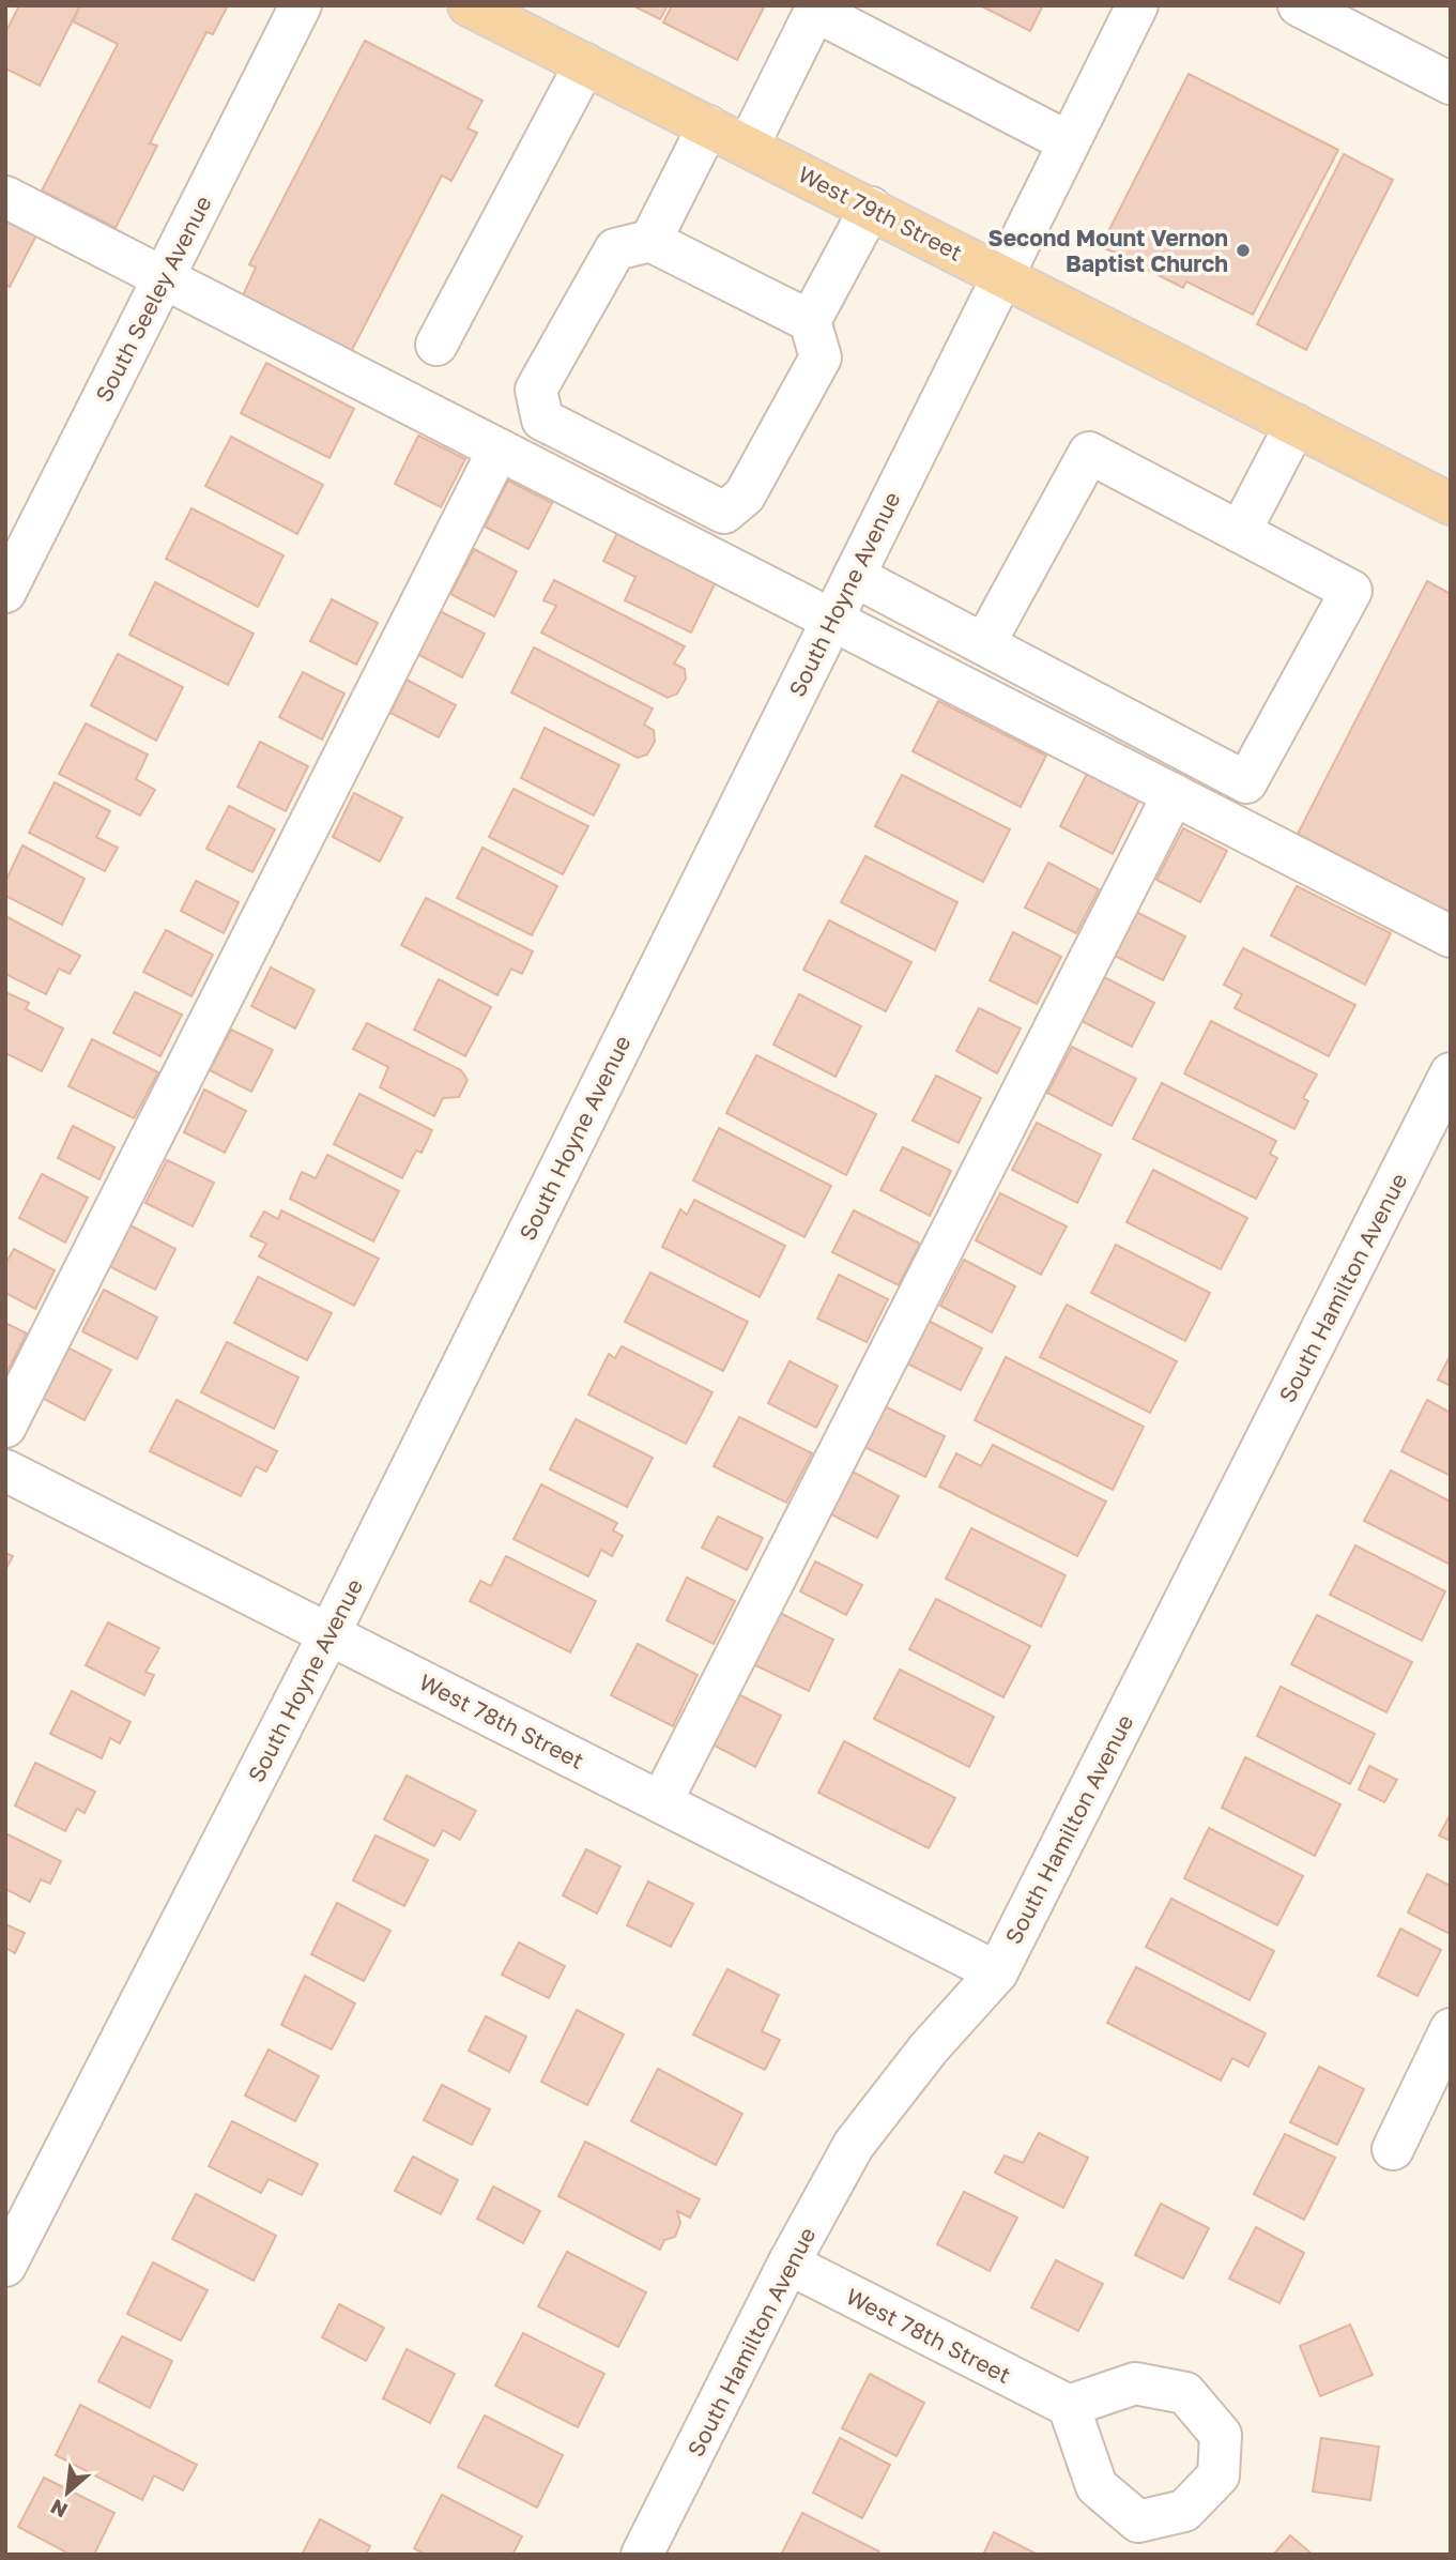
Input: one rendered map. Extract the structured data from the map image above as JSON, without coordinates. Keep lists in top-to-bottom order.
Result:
{
  "streets": {
    "main road": ["West 79th Street"],
    "street": [
      "South Seeley Avenue",
      "South Hoyne Avenue",
      "South Hamilton Avenue",
      "West 78th Street"
    ]
  },
  "crossings": [
    ["West 79th Street", "South Hoyne Avenue"],
    ["South Hoyne Avenue", "West 78th Street"],
    ["South Hamilton Avenue", "West 78th Street"]
  ],
  "places": ["Second Mount Vernon Baptist Church"],
  "north": "bottom left"
}
